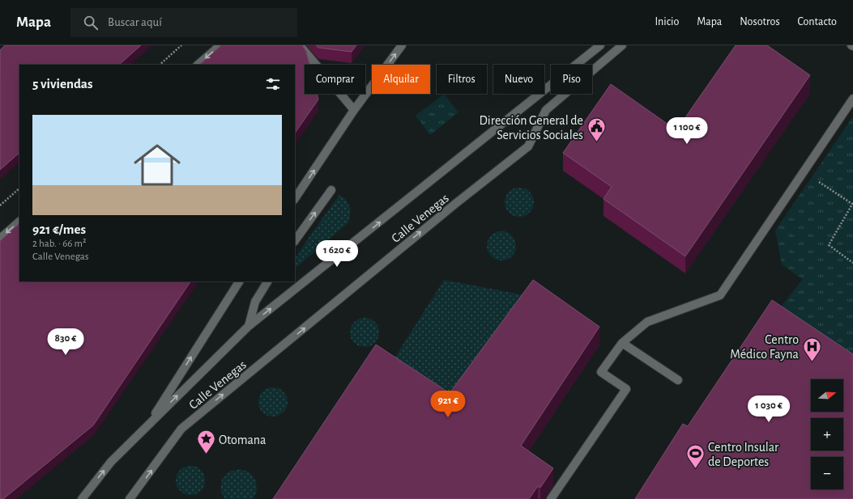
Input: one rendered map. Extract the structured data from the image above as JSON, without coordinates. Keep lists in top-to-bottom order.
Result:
{
  "streets": {
    "street": ["Calle Venegas"]
  },
  "one_way": ["Calle Venegas"],
  "places": {
    "public building": ["Dirección General de Servicios Sociales"],
    "hospital": ["Centro Médico Fayna"],
    "place": ["Otomana"],
    "sports": ["Centro Insular de Deportes"]
  },
  "north": "right",
  "page": {
    "header": "Mapa",
    "search": "Buscar aquí",
    "nav": [
      "Inicio",
      "Mapa",
      "Nosotros",
      "Contacto"
    ],
    "chip": [
      "Comprar",
      "Alquilar",
      "Filtros",
      "Nuevo",
      "Piso"
    ],
    "heading": "5 viviendas",
    "list": [
      {
        "name": "921 €/mes",
        "note": "2 hab. · 66 m² · Calle Venegas"
      }
    ],
    "price": [
      "1 100 €",
      "1 620 €",
      "830 €",
      "921 €",
      "1 030 €"
    ],
    "map_buttons": ["+", "−"]
  }
}
